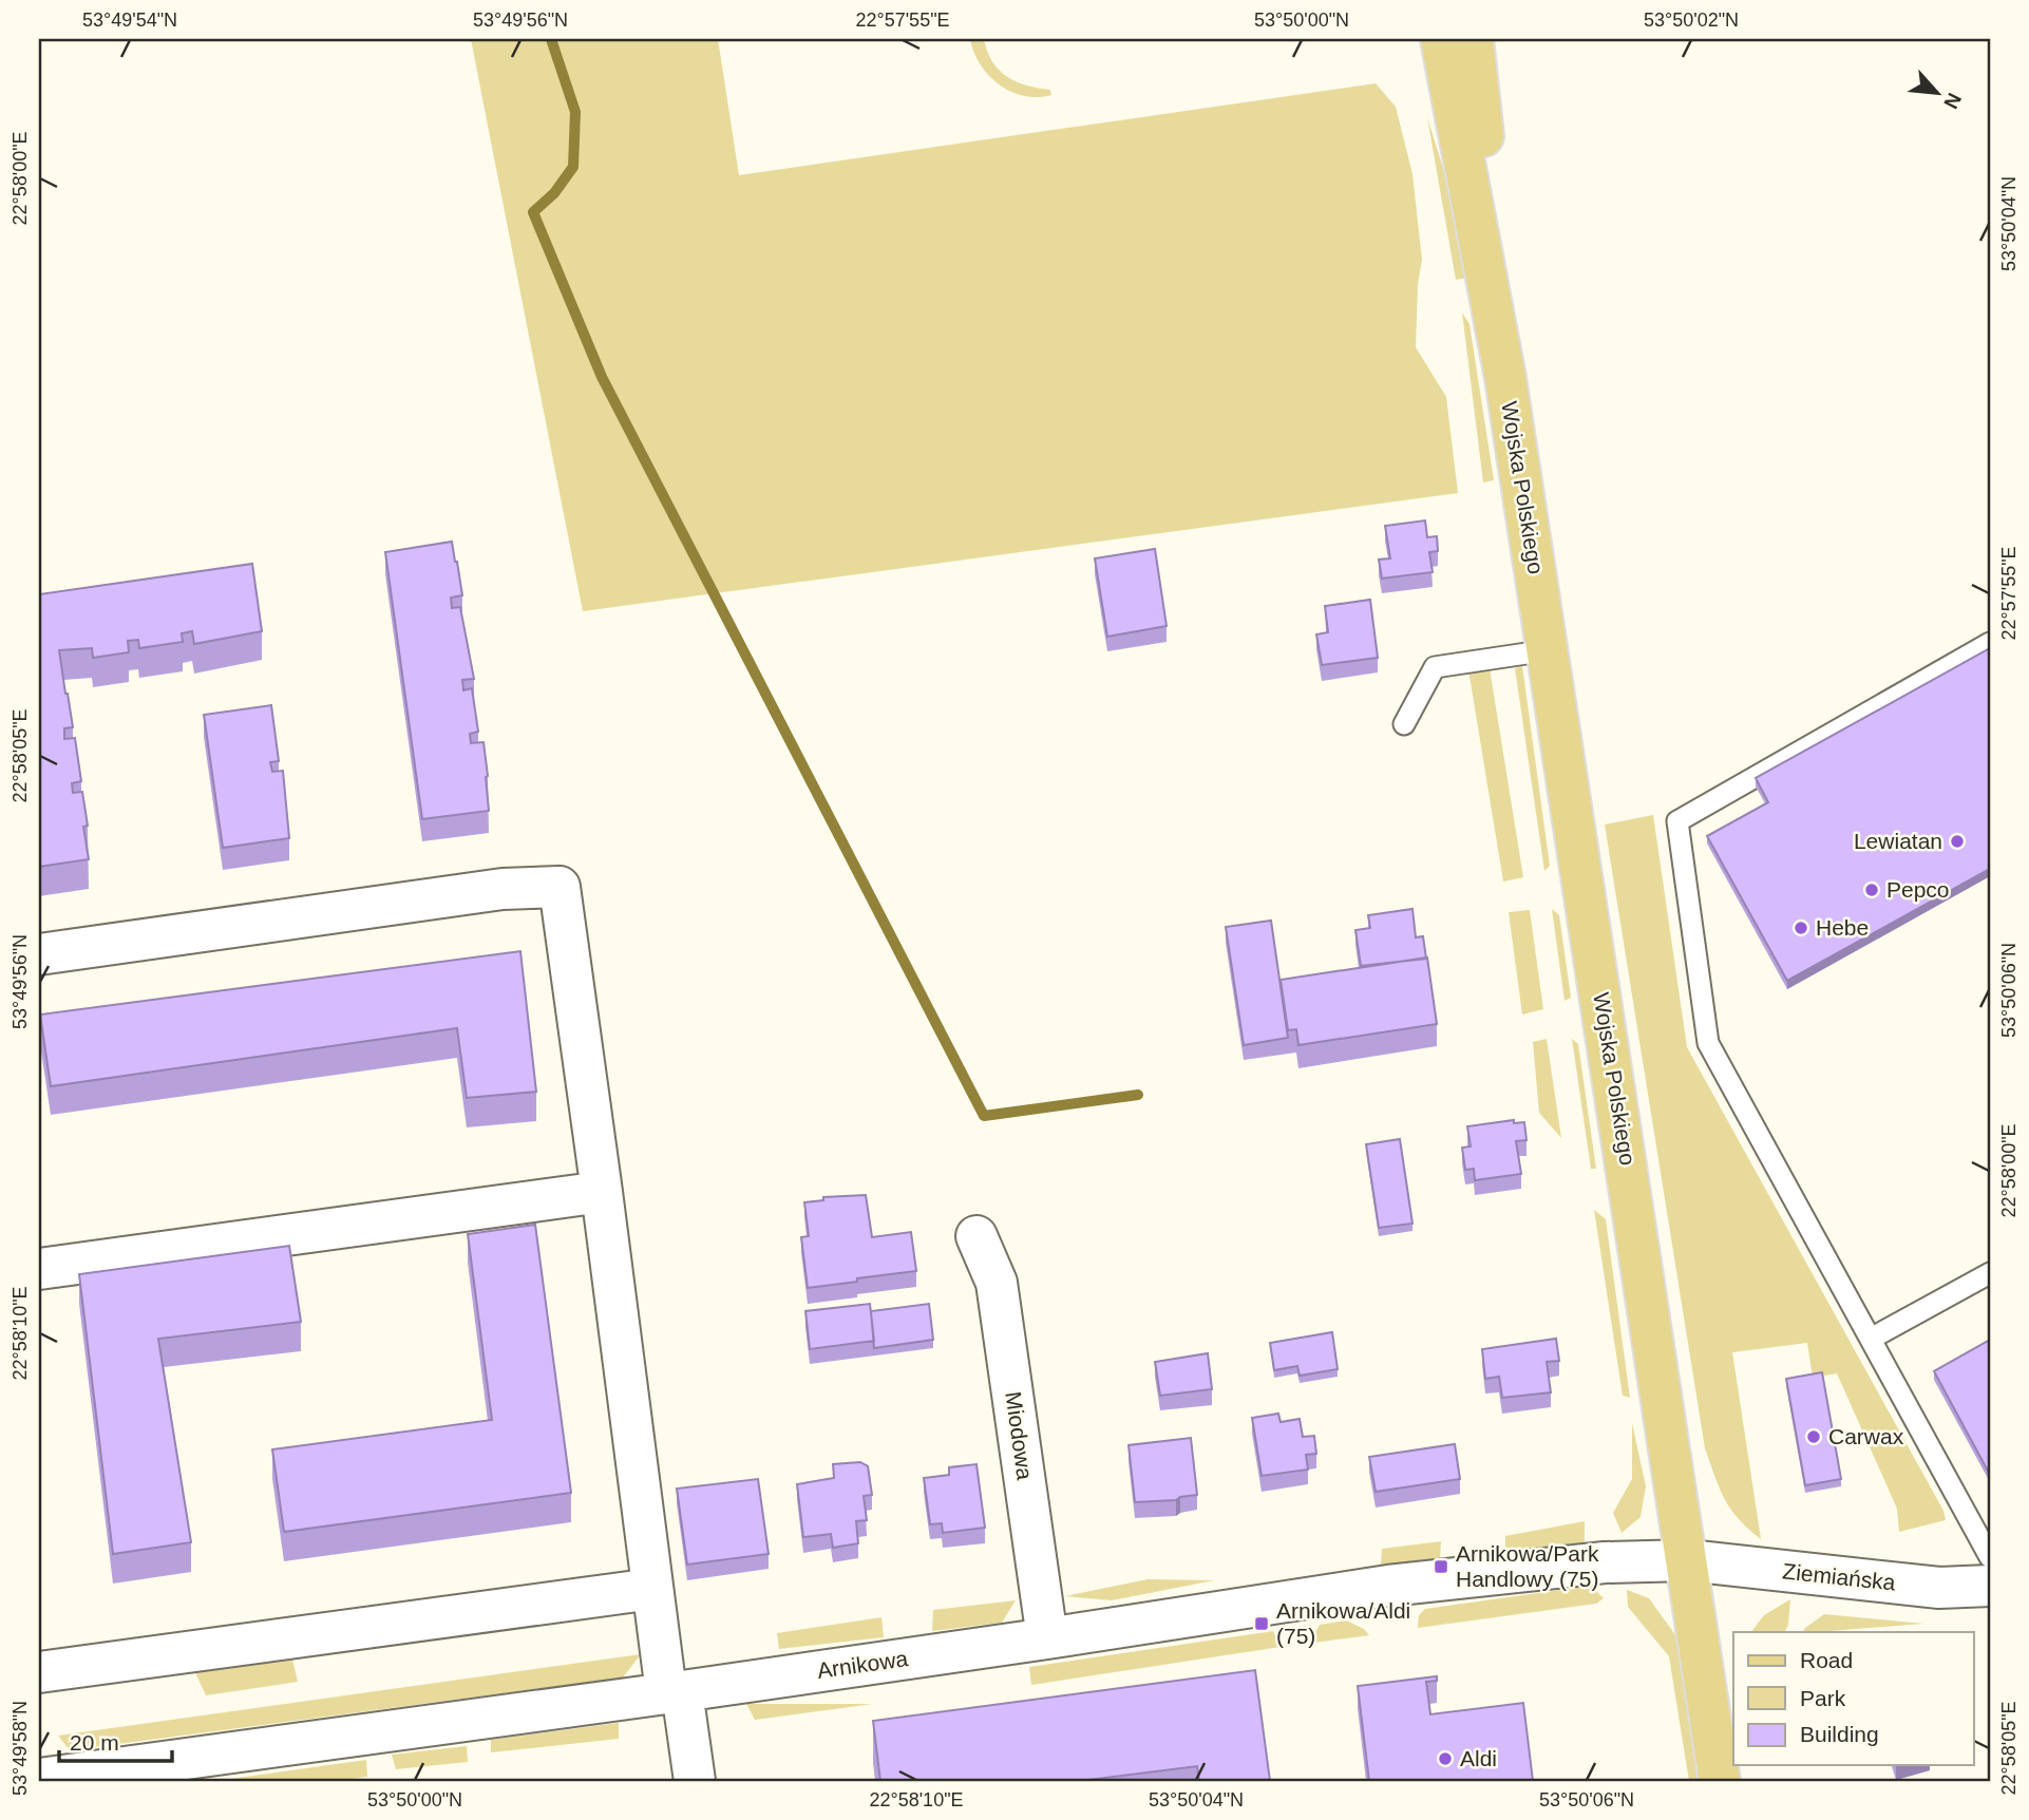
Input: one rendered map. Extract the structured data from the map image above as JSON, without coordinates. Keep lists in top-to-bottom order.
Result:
{
  "streets": {
    "main road": ["Wojska Polskiego"],
    "street": ["Miodowa", "Ziemiańska", "Arnikowa"]
  },
  "crossings": [
    ["Wojska Polskiego", "Ziemiańska"],
    ["Wojska Polskiego", "Arnikowa"],
    ["Miodowa", "Arnikowa"],
    ["Ziemiańska", "Arnikowa"]
  ],
  "places": {
    "other": [
      "Lewiatan",
      "Pepco",
      "Hebe",
      "Carwax",
      "Aldi"
    ],
    "transit": ["Arnikowa/Park Handlowy (75)", "Arnikowa/Aldi (75)"]
  },
  "legend": ["Road", "Park", "Building"],
  "scale_bar": "20 m",
  "north": "bottom right",
  "coordinates": [
    "53°49'54\"N",
    "53°49'56\"N",
    "22°57'55\"E",
    "53°50'00\"N",
    "53°50'02\"N",
    "22°58'00\"E",
    "53°50'04\"N",
    "22°58'05\"E",
    "53°50'06\"N",
    "22°58'10\"E",
    "53°49'58\"N"
  ]
}
